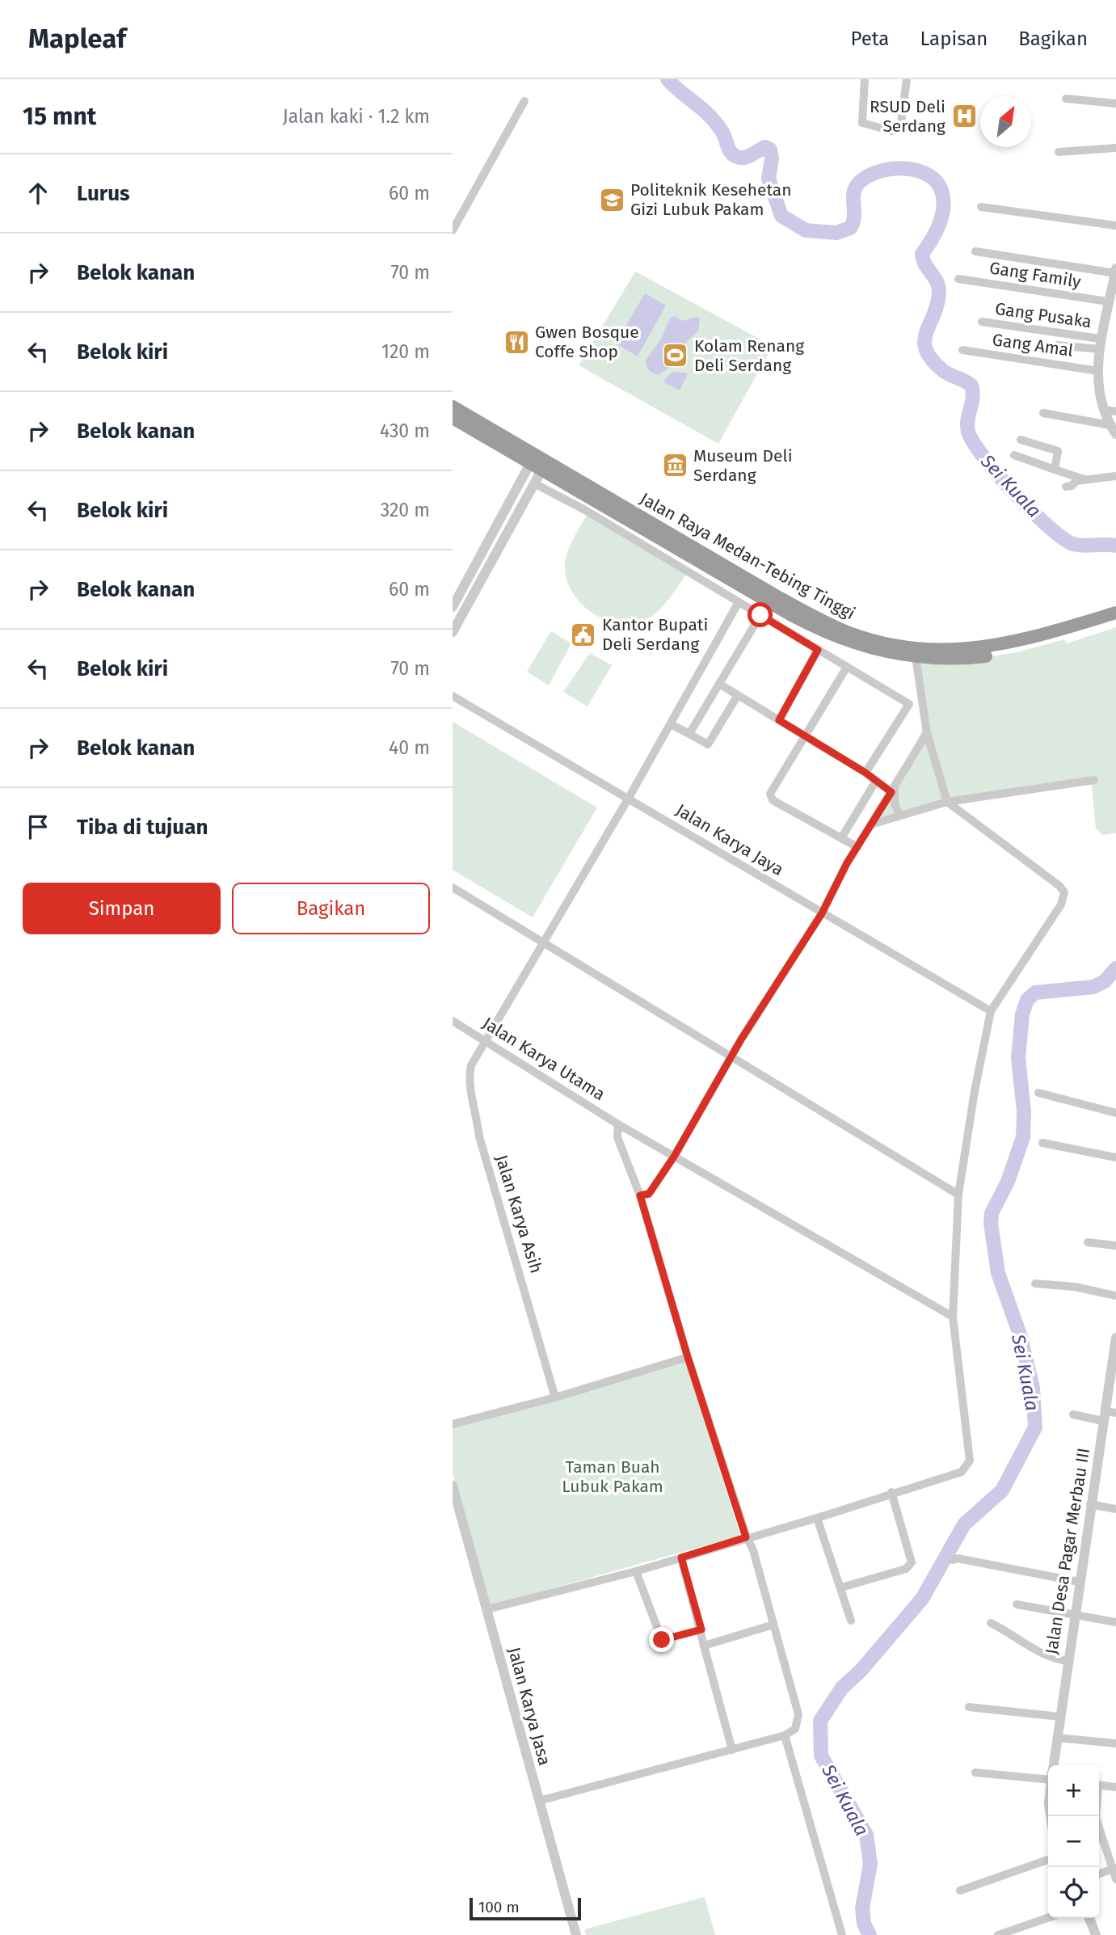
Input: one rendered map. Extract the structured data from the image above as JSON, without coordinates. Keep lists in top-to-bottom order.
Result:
{
  "streets": {
    "highway": ["Jalan Raya Medan-Tebing Tinggi"],
    "street": [
      "Gang Family",
      "Gang Pusaka",
      "Gang Amal",
      "Jalan Karya Jaya",
      "Jalan Karya Utama",
      "Jalan Karya Asih",
      "Jalan Desa Pagar Merbau III",
      "Jalan Karya Jasa"
    ]
  },
  "crossings": [
    ["Jalan Karya Jaya", "Jalan Karya Asih"],
    ["Jalan Karya Utama", "Jalan Karya Asih"]
  ],
  "water": ["Sei Kuala"],
  "parks": ["Taman Buah Lubuk Pakam"],
  "places": {
    "hospital": ["RSUD Deli Serdang"],
    "school or university": ["Politeknik Kesehetan Gizi Lubuk Pakam"],
    "restaurant": ["Gwen Bosque Coffe Shop"],
    "sports": ["Kolam Renang Deli Serdang"],
    "museum": ["Museum Deli Serdang"],
    "public building": ["Kantor Bupati Deli Serdang"]
  },
  "scale_bar": "100 m",
  "north": "top right",
  "page": {
    "header": "Mapleaf",
    "nav": ["Peta", "Lapisan", "Bagikan"],
    "heading": ["15 mnt", "Jalan kaki · 1.2 km"],
    "list": [
      ["Lurus", "60 m"],
      ["Belok kanan", "70 m"],
      ["Belok kiri", "120 m"],
      ["Belok kanan", "430 m"],
      ["Belok kiri", "320 m"],
      ["Belok kanan", "60 m"],
      ["Belok kiri", "70 m"],
      ["Belok kanan", "40 m"],
      "Tiba di tujuan"
    ],
    "buttons": ["Simpan", "Bagikan"],
    "map_buttons": ["+", "−"],
    "scale": "100 m"
  }
}
